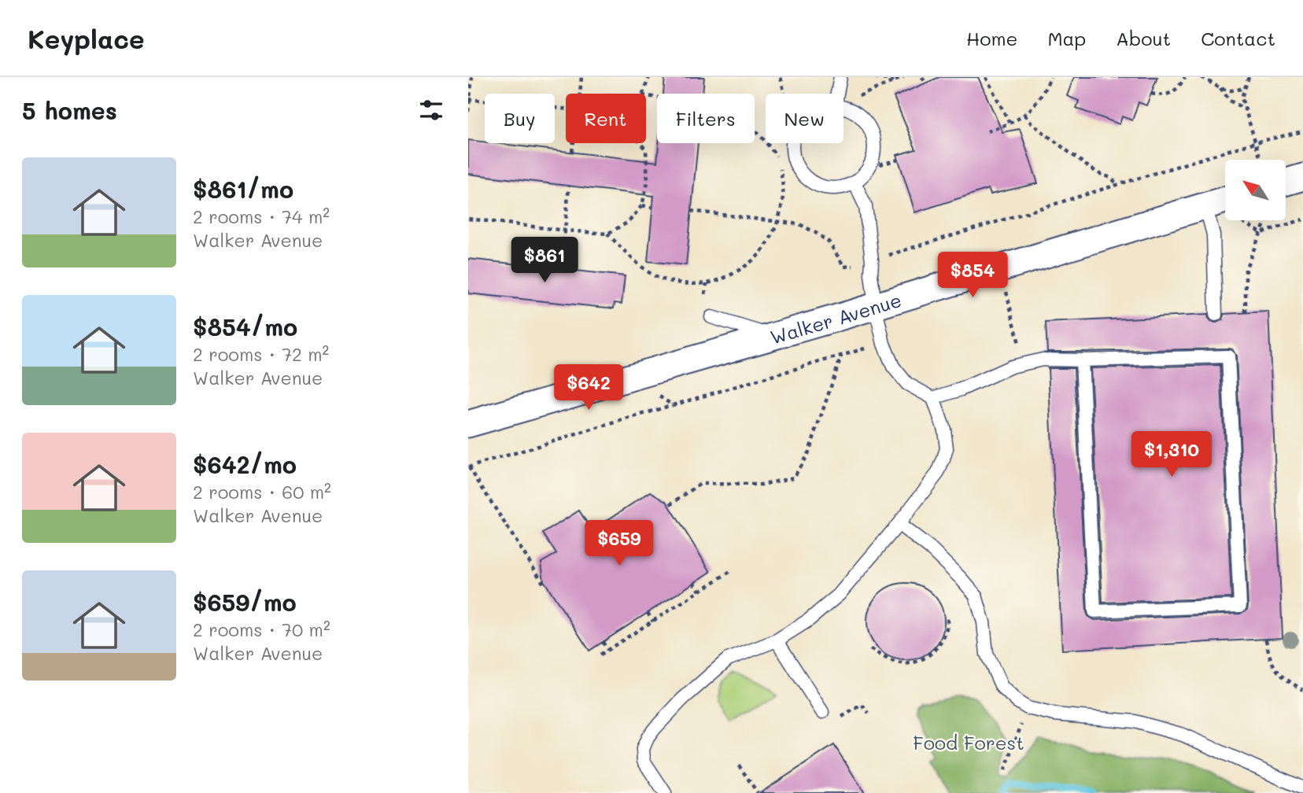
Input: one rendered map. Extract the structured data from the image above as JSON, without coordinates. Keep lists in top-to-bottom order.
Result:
{
  "streets": {
    "street": ["Walker Avenue"]
  },
  "parks": ["Food Forest"],
  "north": "top left",
  "page": {
    "header": "Keyplace",
    "nav": [
      "Home",
      "Map",
      "About",
      "Contact"
    ],
    "heading": "5 homes",
    "chip": [
      "Buy",
      "Rent",
      "Filters",
      "New"
    ],
    "list": [
      {
        "name": "$861/mo",
        "note": "2 rooms · 74 m² · Walker Avenue"
      },
      {
        "name": "$854/mo",
        "note": "2 rooms · 72 m² · Walker Avenue"
      },
      {
        "name": "$642/mo",
        "note": "2 rooms · 60 m² · Walker Avenue"
      },
      {
        "name": "$659/mo",
        "note": "2 rooms · 70 m² · Walker Avenue"
      }
    ],
    "price": [
      "$861",
      "$854",
      "$642",
      "$1,310",
      "$659"
    ]
  }
}
